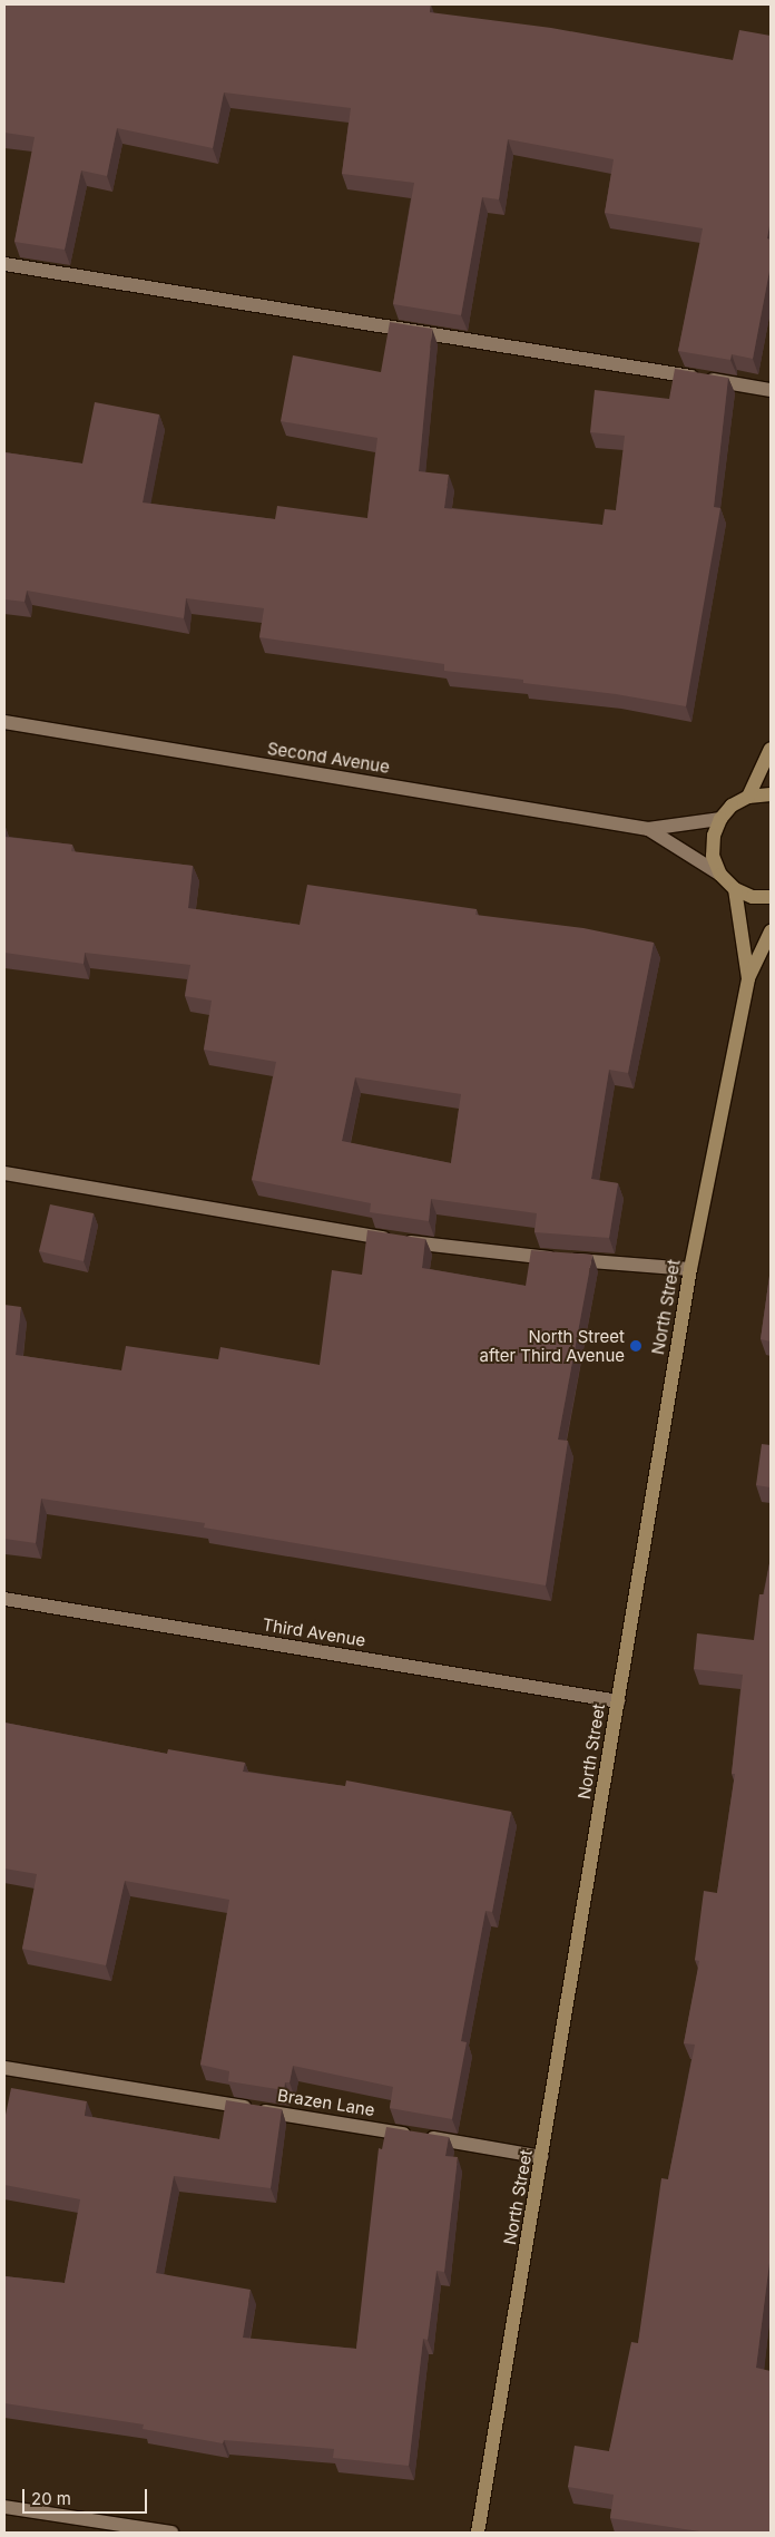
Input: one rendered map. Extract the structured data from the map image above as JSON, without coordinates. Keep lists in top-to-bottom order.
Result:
{
  "streets": {
    "main road": ["North Street"],
    "street": ["Second Avenue", "Third Avenue", "Brazen Lane"]
  },
  "crossings": [
    ["North Street", "Third Avenue"],
    ["North Street", "Brazen Lane"]
  ],
  "places": ["North Street after Third Avenue"],
  "scale_bar": "20 m"
}
